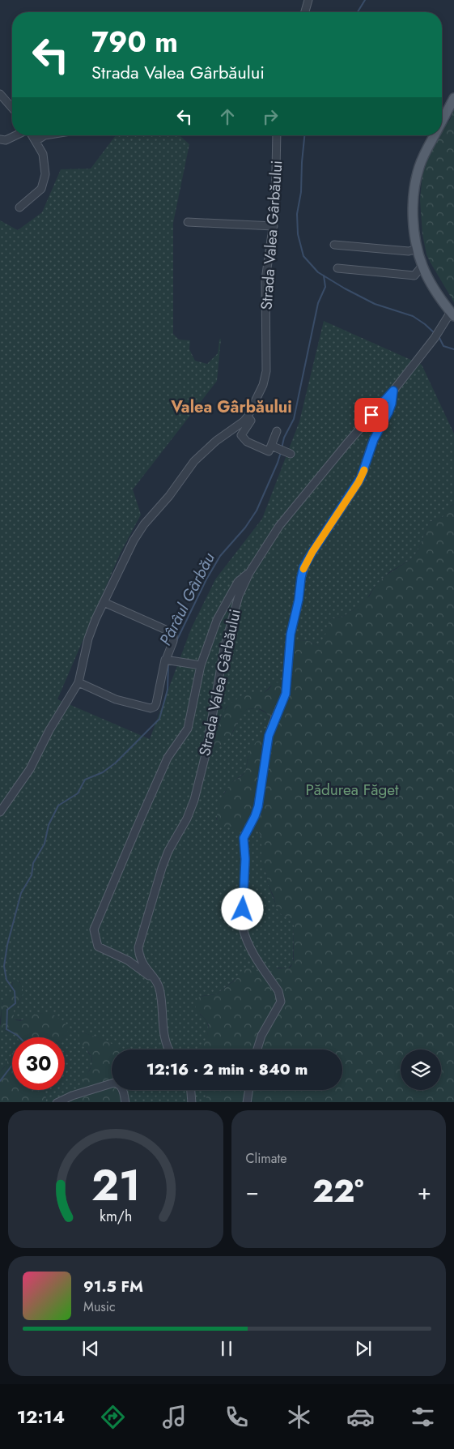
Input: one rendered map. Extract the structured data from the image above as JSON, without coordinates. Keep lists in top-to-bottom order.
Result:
{
  "streets": {
    "street": ["Strada Valea Gârbăului"]
  },
  "districts": ["Valea Gârbăului"],
  "water": ["Pârâul Gârbău"],
  "parks": ["Pădurea Făget"],
  "page": {
    "turn": ["790 m", "Strada Valea Gârbăului"],
    "limit": "30",
    "trip": "12:16 · 2 min · 840 m",
    "tile": "Climate",
    "heat": ["−", "22°", "+"],
    "song": ["91.5 FM", "Music"],
    "tabs": "12:14",
    "gauge": ["21", "km/h"]
  }
}
